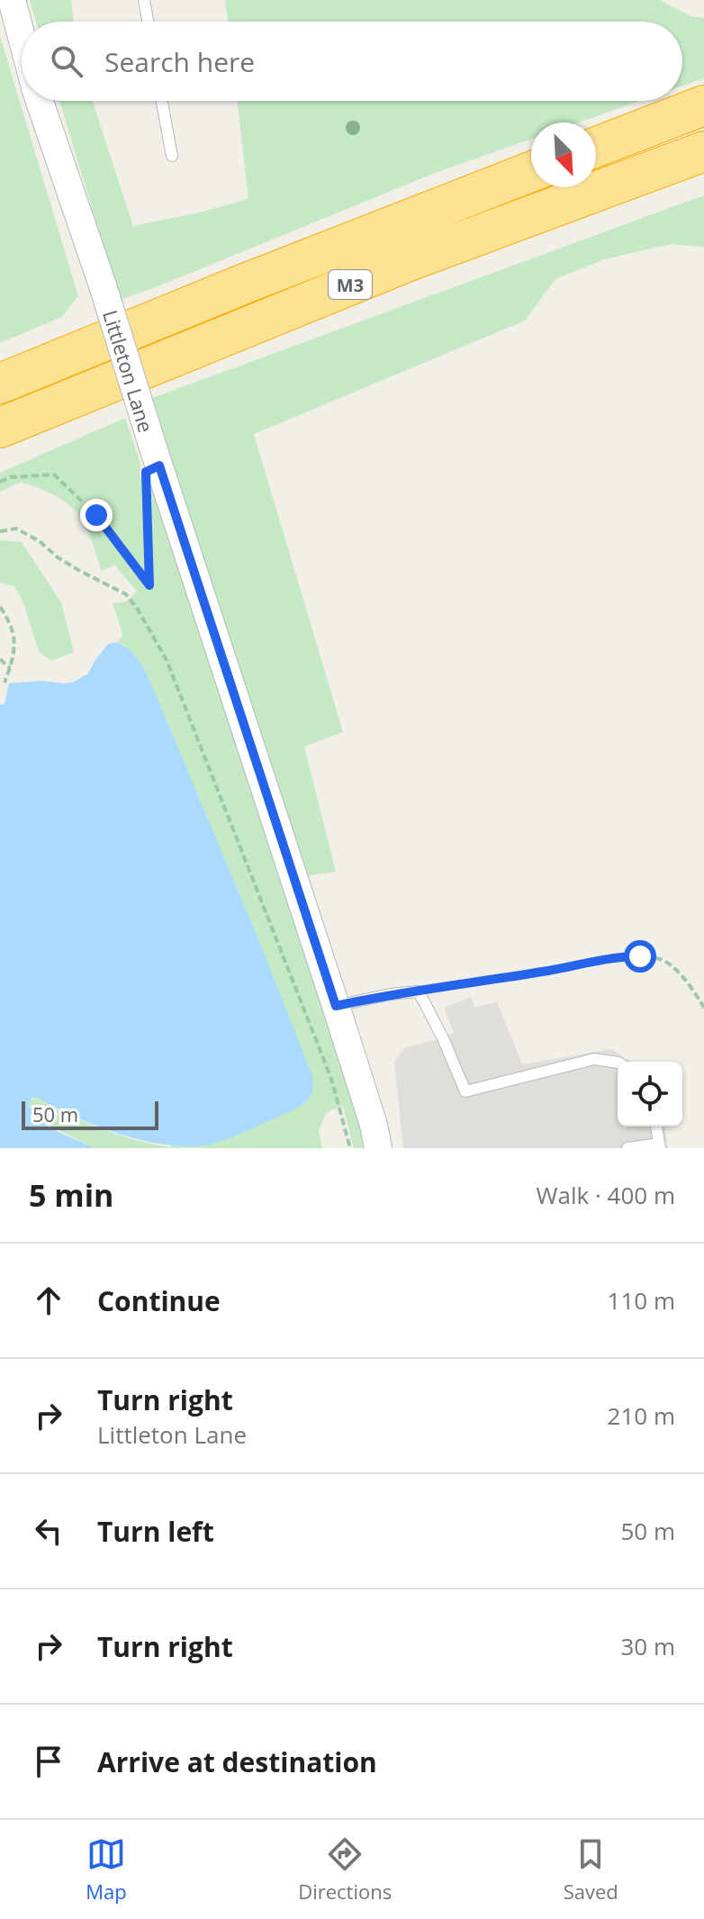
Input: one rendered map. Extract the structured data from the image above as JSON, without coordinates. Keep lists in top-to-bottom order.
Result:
{
  "streets": {
    "highway": ["M3"],
    "street": ["Littleton Lane"]
  },
  "scale_bar": "50 m",
  "north": "bottom right",
  "page": {
    "search": "Search here",
    "scale": "50 m",
    "heading": ["5 min", "Walk · 400 m"],
    "list": [
      ["Continue", "110 m"],
      ["Turn right", "Littleton Lane", "210 m"],
      ["Turn left", "50 m"],
      ["Turn right", "30 m"],
      "Arrive at destination"
    ],
    "nav": ["Map", "Directions", "Saved"]
  }
}
